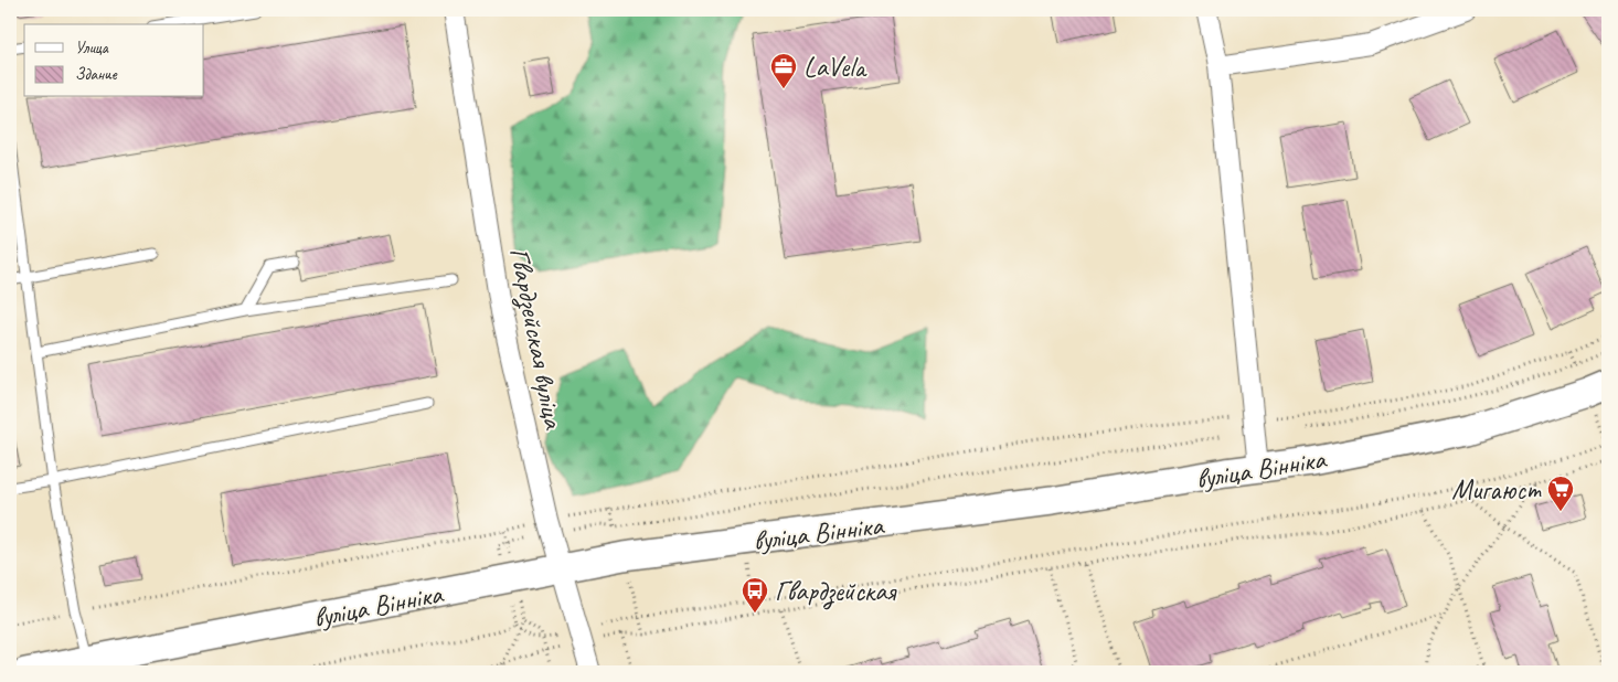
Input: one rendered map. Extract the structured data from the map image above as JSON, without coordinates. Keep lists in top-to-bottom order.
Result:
{
  "streets": {
    "street": ["Гвардзейская вуліца", "вуліца Вінніка"]
  },
  "crossings": [
    ["Гвардзейская вуліца", "вуліца Вінніка"]
  ],
  "places": {
    "office": ["LaVela"],
    "supermarket": ["Мигаюст"],
    "bus stop": ["Гвардзейская"]
  },
  "legend": ["Улица", "Здание"]
}
